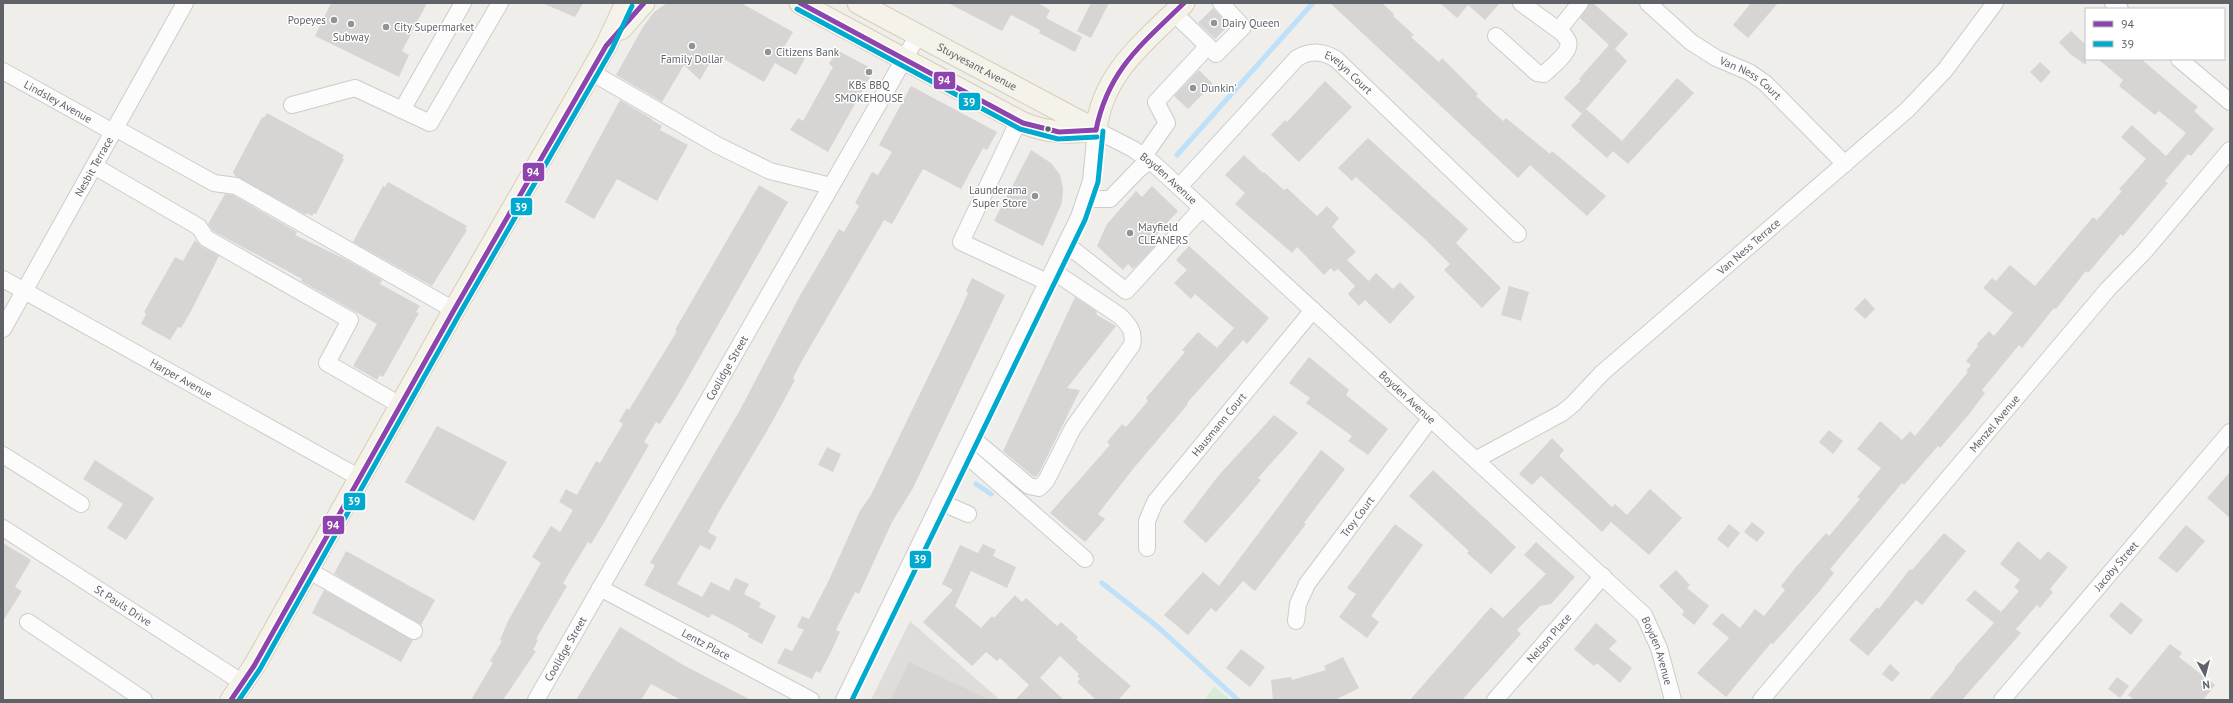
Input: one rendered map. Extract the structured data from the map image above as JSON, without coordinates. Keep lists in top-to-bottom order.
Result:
{
  "streets": {
    "main road": ["Stuyvesant Avenue"],
    "street": [
      "Evelyn Court",
      "Van Ness Court",
      "Lindsley Avenue",
      "Nesbit Terrace",
      "Boyden Avenue",
      "Van Ness Terrace",
      "Coolidge Street",
      "Harper Avenue",
      "Hausmann Court",
      "Menzel Avenue",
      "Troy Court",
      "Jacoby Street",
      "St Pauls Drive",
      "Nelson Place",
      "Lentz Place"
    ]
  },
  "crossings": [
    ["Stuyvesant Avenue", "Boyden Avenue"],
    ["Stuyvesant Avenue", "Coolidge Street"],
    ["Evelyn Court", "Boyden Avenue"],
    ["Van Ness Court", "Van Ness Terrace"],
    ["Lindsley Avenue", "Nesbit Terrace"],
    ["Nesbit Terrace", "Harper Avenue"],
    ["Boyden Avenue", "Van Ness Terrace"],
    ["Boyden Avenue", "Hausmann Court"],
    ["Boyden Avenue", "Troy Court"],
    ["Boyden Avenue", "Nelson Place"],
    ["Coolidge Street", "Lentz Place"]
  ],
  "places": [
    "Popeyes",
    "Dairy Queen",
    "Subway",
    "City Supermarket",
    "Family Dollar",
    "Citizens Bank",
    "KBs BBQ SMOKEHOUSE",
    "Dunkin'",
    "Launderama Super Store",
    "Mayfield CLEANERS"
  ],
  "lines": ["transit line 94", "transit line 39"],
  "legend": ["94", "39"],
  "north": "bottom"
}
